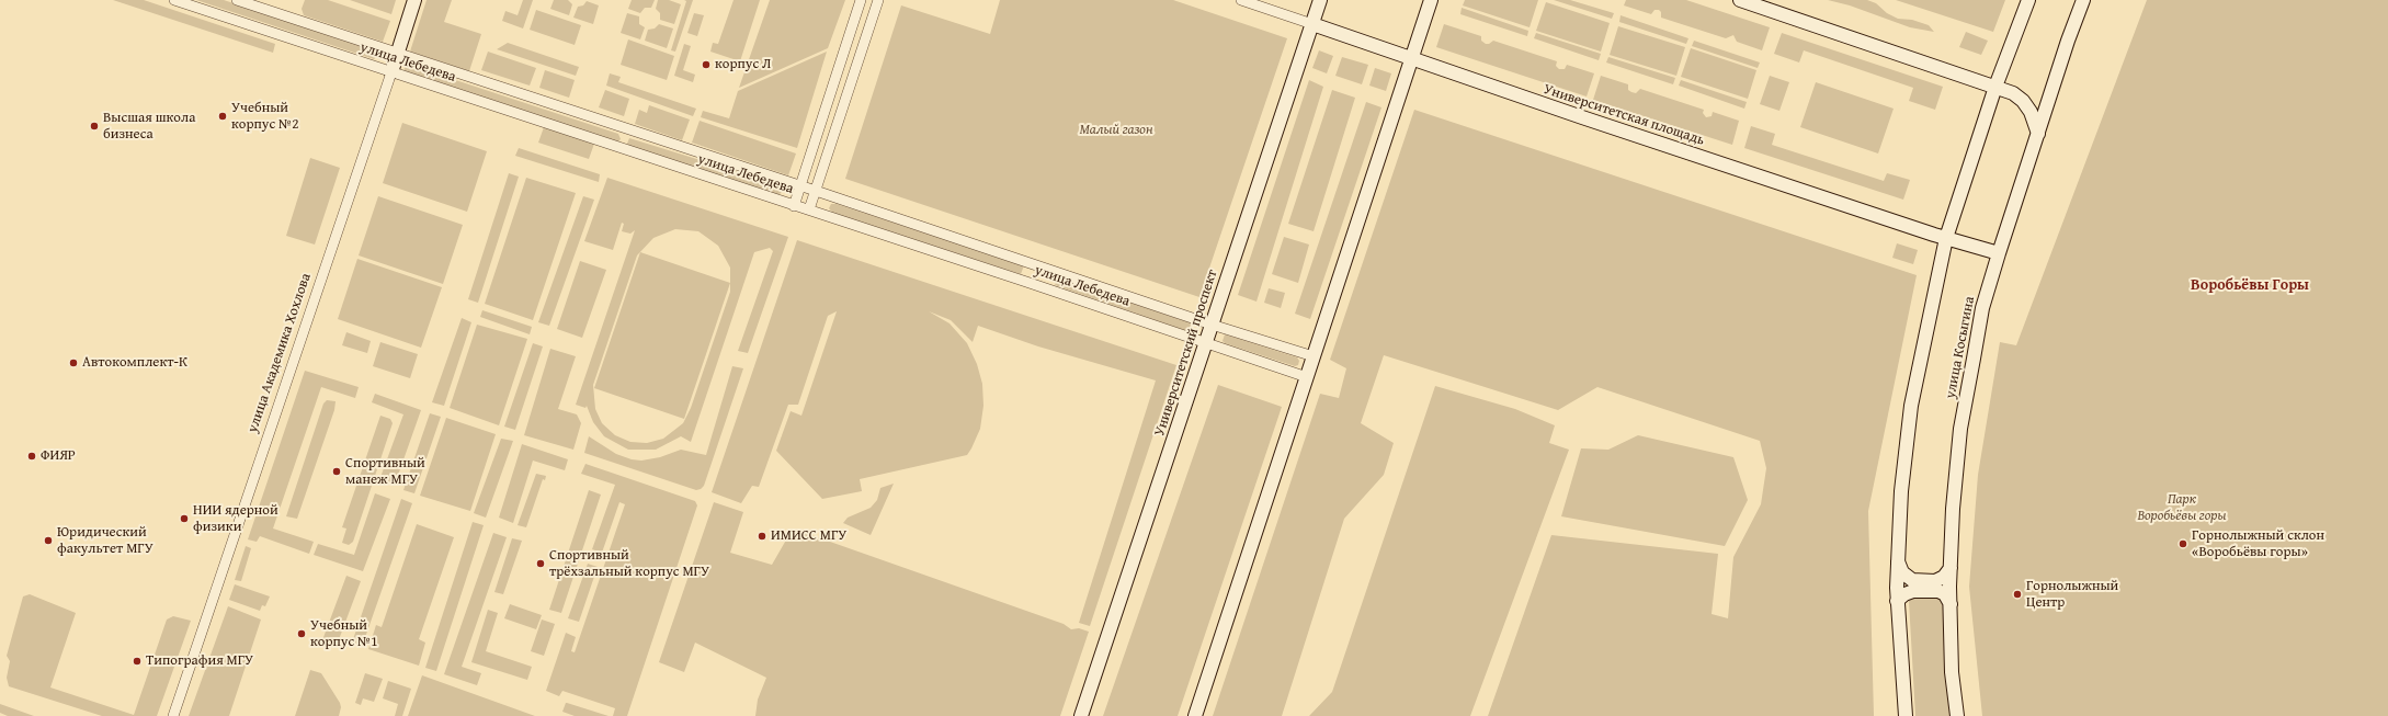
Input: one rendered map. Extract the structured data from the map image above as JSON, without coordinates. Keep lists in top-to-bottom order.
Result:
{
  "streets": {
    "main road": [
      "Университетская площадь",
      "улица Косыгина",
      "улица Академика Хохлова",
      "Университетский проспект"
    ],
    "street": ["улица Лебедева"]
  },
  "crossings": [
    ["улица Лебедева", "улица Академика Хохлова"],
    ["улица Лебедева", "Университетский проспект"],
    ["Университетская площадь", "улица Косыгина"],
    ["Университетская площадь", "Университетский проспект"]
  ],
  "districts": ["Воробьёвы Горы"],
  "parks": ["Малый газон", "Парк Воробьёвы горы"],
  "places": [
    "корпус Л",
    "Учебный корпус №2",
    "Высшая школа бизнеса",
    "Автокомплект-К",
    "ФИЯР",
    "Спортивный манеж МГУ",
    "НИИ ядерной физики",
    "ИМИСС МГУ",
    "Юридический факультет МГУ",
    "Горнолыжный склон «Воробьёвы горы»",
    "Спортивный трёхзальный корпус МГУ",
    "Горнолыжный Центр",
    "Учебный корпус №1",
    "Типография МГУ"
  ]
}
